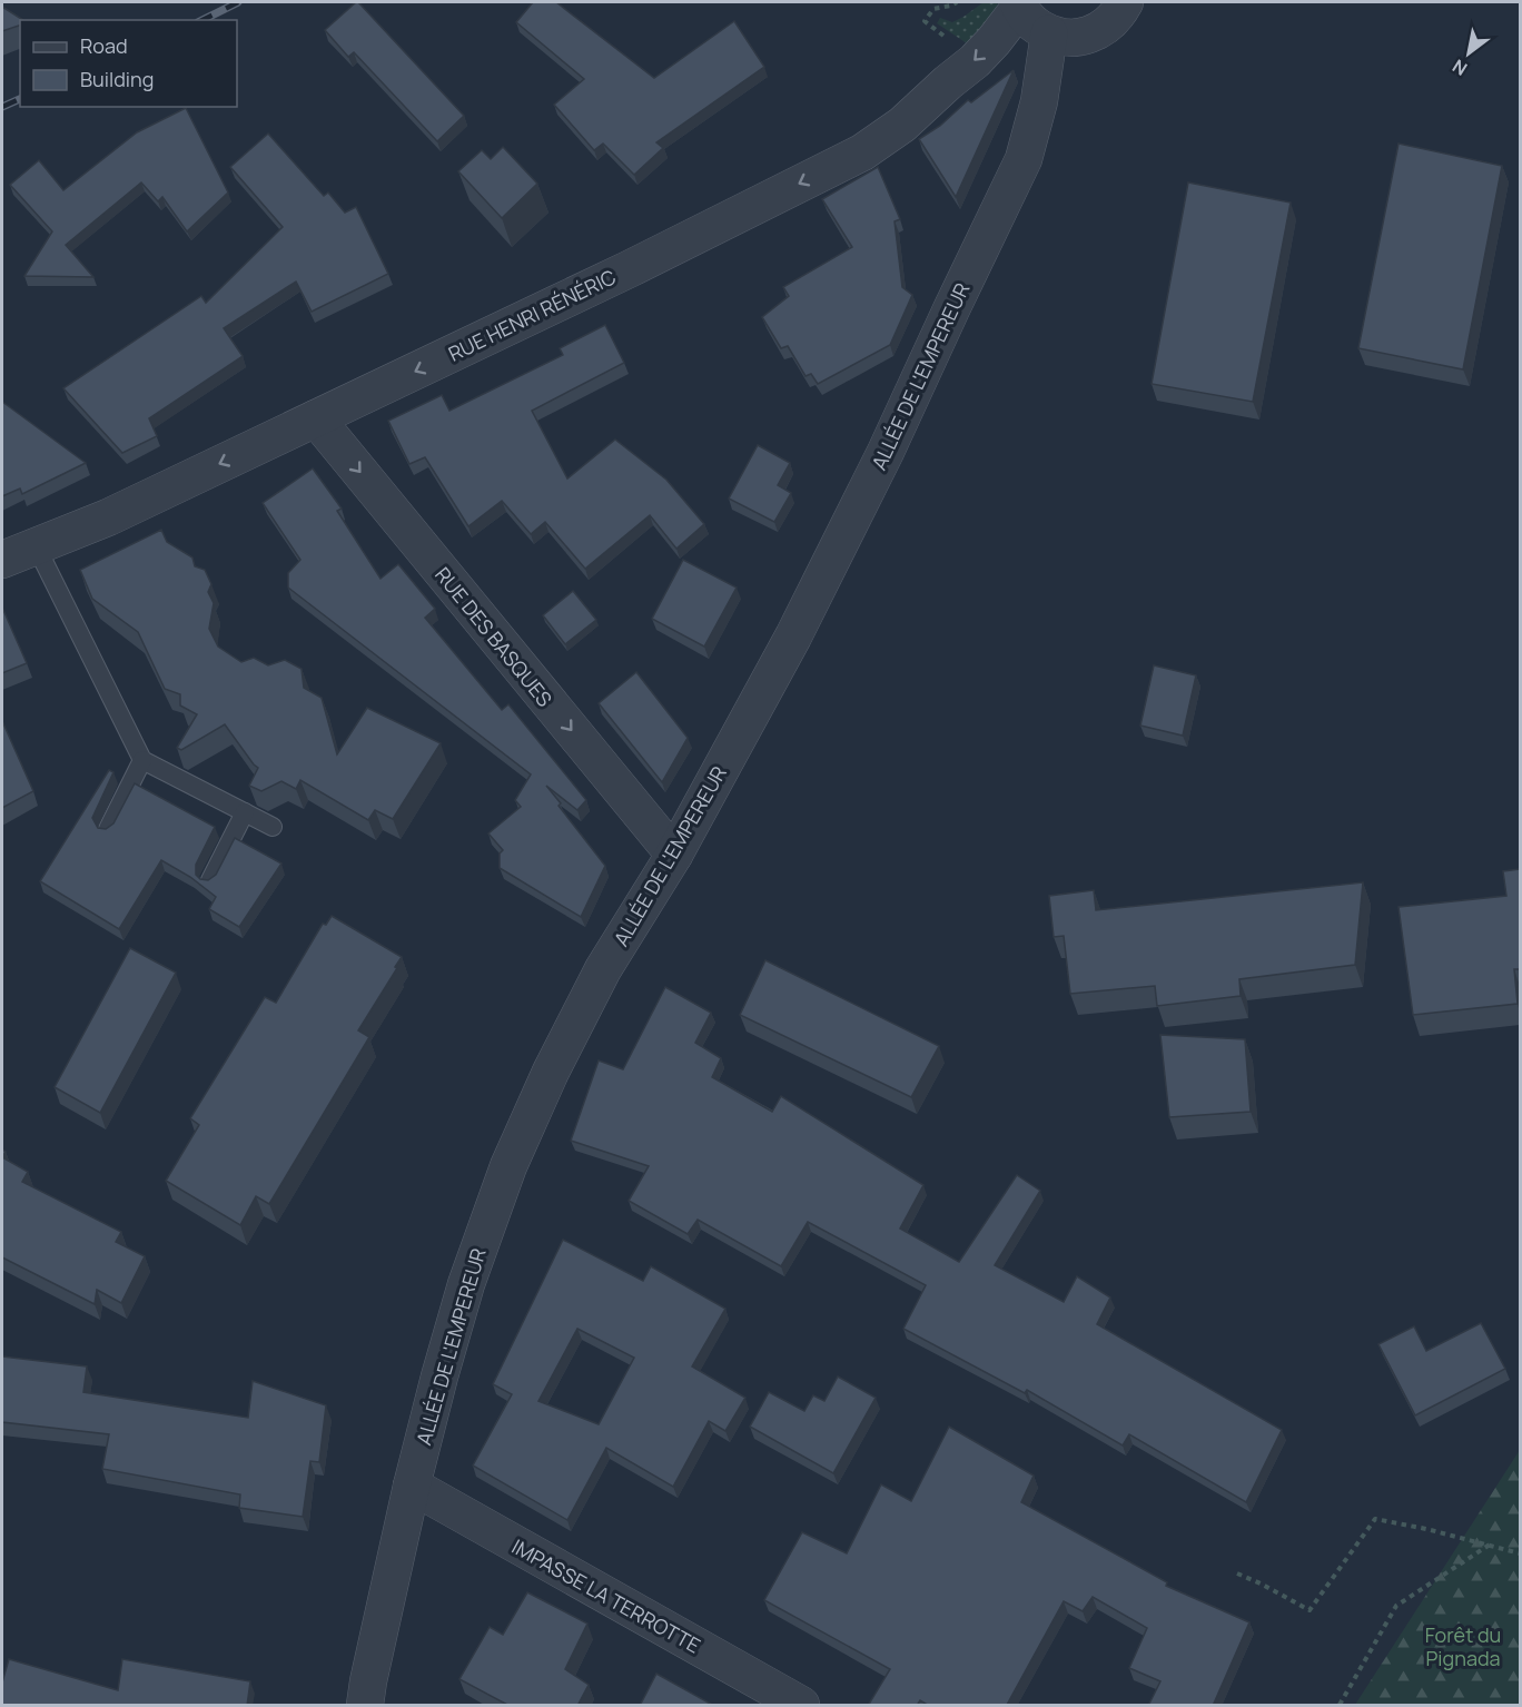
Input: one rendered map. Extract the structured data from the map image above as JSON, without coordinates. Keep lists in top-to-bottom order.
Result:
{
  "streets": {
    "street": [
      "RUE HENRI RÉNÉRIC",
      "ALLÉE DE L'EMPEREUR",
      "RUE DES BASQUES",
      "IMPASSE LA TERROTTE"
    ]
  },
  "crossings": [
    ["RUE HENRI RÉNÉRIC", "RUE DES BASQUES"],
    ["ALLÉE DE L'EMPEREUR", "RUE DES BASQUES"],
    ["ALLÉE DE L'EMPEREUR", "IMPASSE LA TERROTTE"]
  ],
  "one_way": ["RUE HENRI RÉNÉRIC", "RUE DES BASQUES"],
  "parks": ["Forêt du Pignada"],
  "legend": ["Road", "Building"],
  "north": "bottom left"
}
